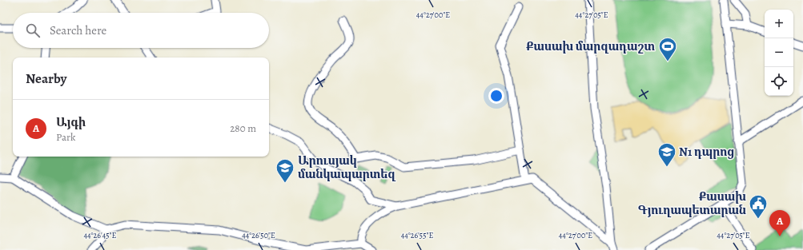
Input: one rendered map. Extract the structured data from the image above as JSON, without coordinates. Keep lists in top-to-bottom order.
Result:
{
  "places": {
    "sports": ["Քասախ մարզադաշտ"],
    "school or university": ["N1 դպրոց", "Արուսյակ մանկապարտեզ"],
    "public building": ["Քասախ Գյուղապետարան"]
  },
  "page": {
    "map_buttons": ["+", "−"],
    "search": "Search here",
    "heading": "Nearby",
    "list": [
      {
        "mark": "A",
        "name": "Այգի",
        "note": "Park",
        "value": "280 m"
      }
    ],
    "pins": "A"
  },
  "coordinates": [
    "44°27'00\"E",
    "44°27'05\"E",
    "44°26'45\"E",
    "44°26'50\"E",
    "44°26'55\"E"
  ]
}
